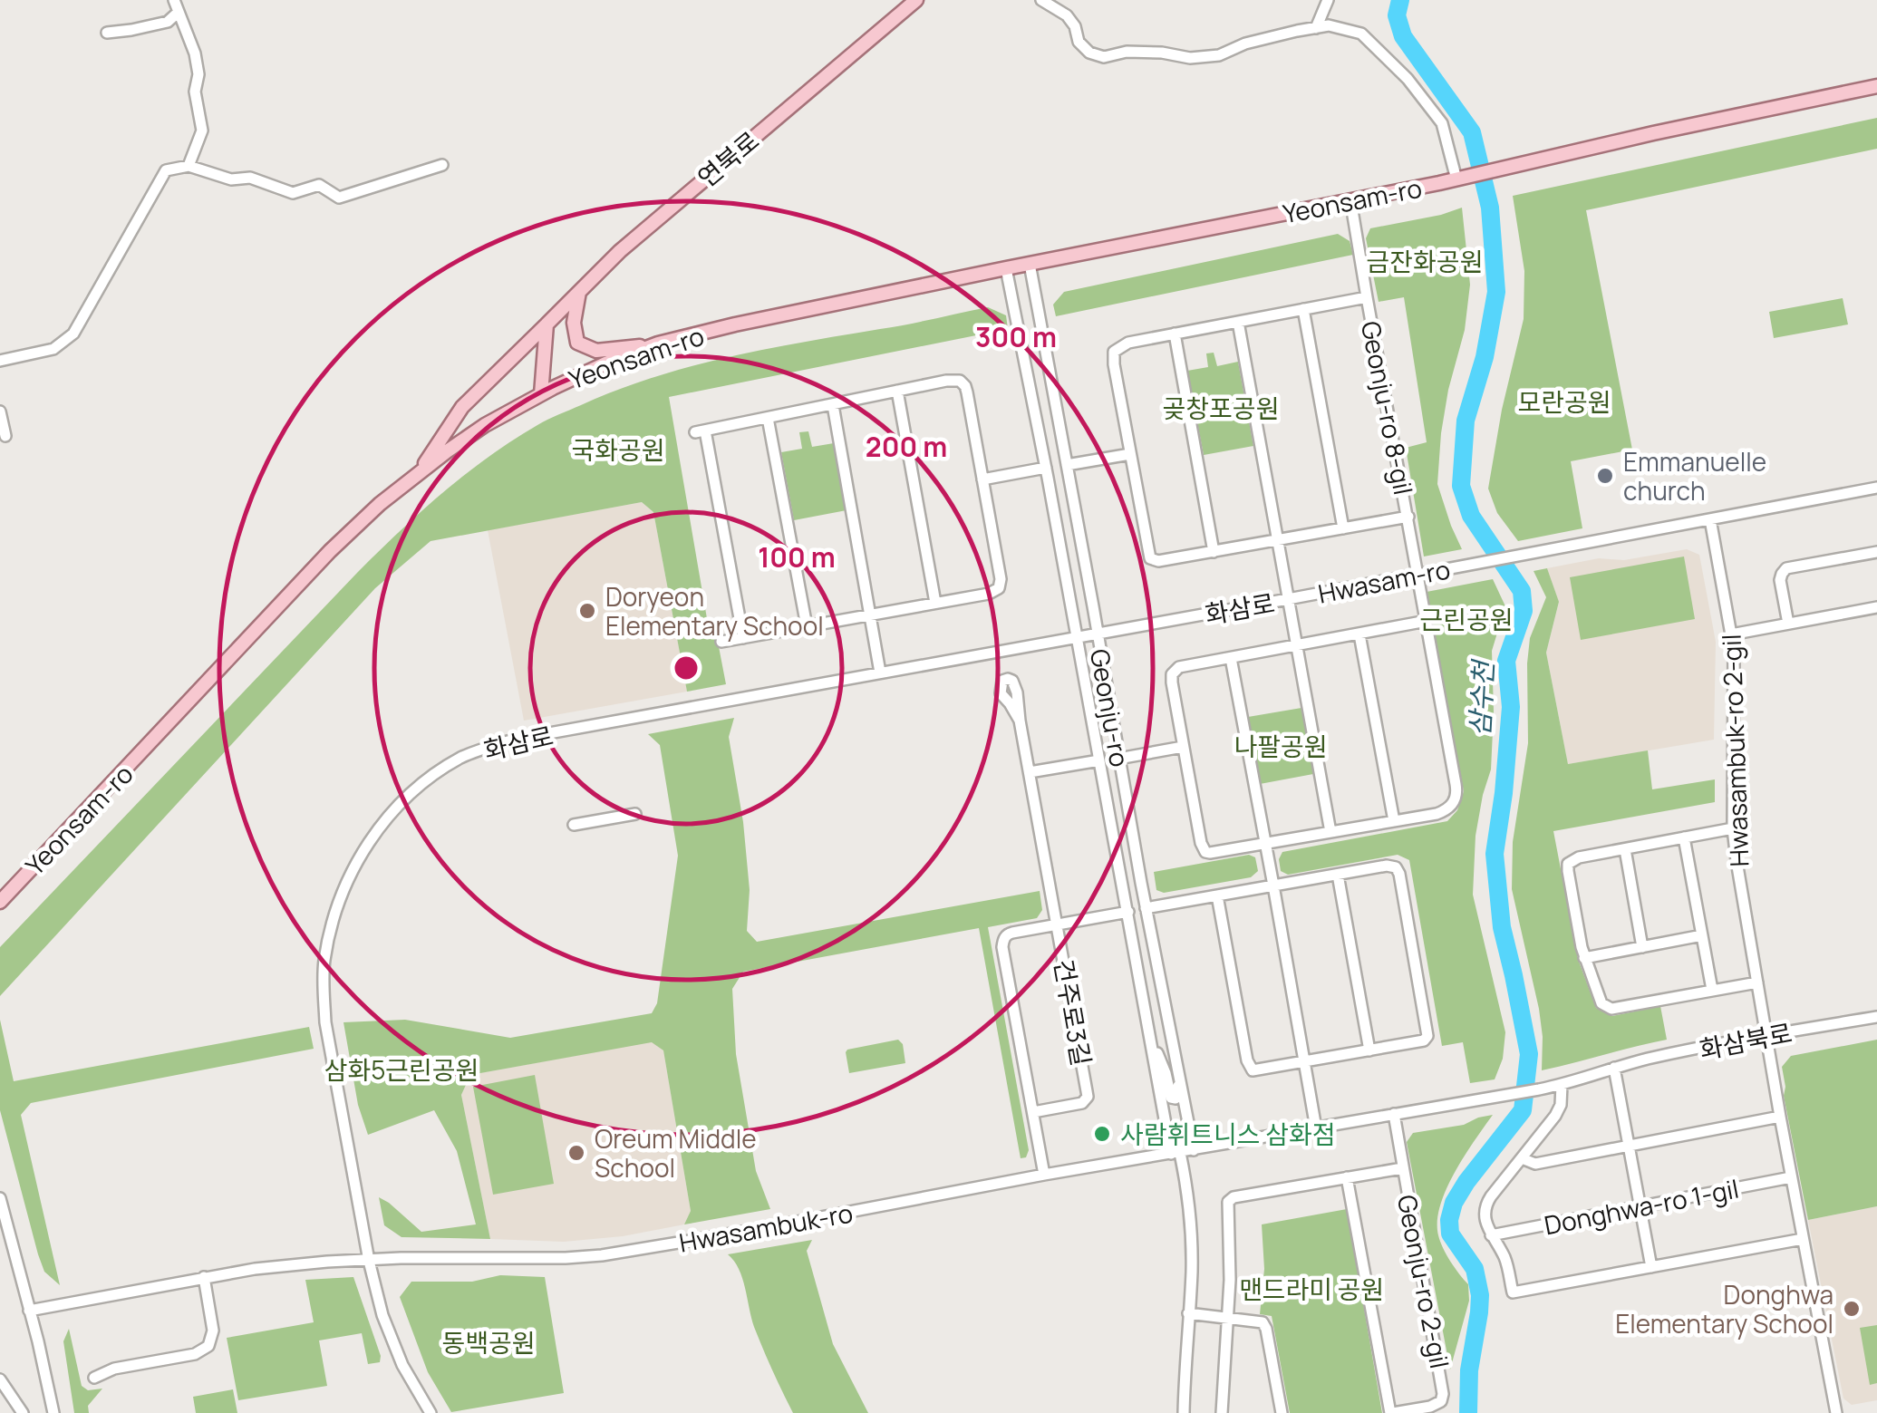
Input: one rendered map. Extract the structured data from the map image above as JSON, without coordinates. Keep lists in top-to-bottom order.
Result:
{
  "streets": {
    "main road": ["연북로", "Yeonsam-ro"],
    "street": [
      "Geonju-ro 8-gil",
      "Hwasam-ro",
      "화삼로",
      "Geonju-ro",
      "Hwasambuk-ro 2-gil",
      "건주로3길",
      "화삼북로",
      "Donghwa-ro 1-gil",
      "Hwasambuk-ro",
      "Geonju-ro 2-gil"
    ]
  },
  "crossings": [
    ["연북로", "Yeonsam-ro"],
    ["Yeonsam-ro", "Geonju-ro"],
    ["Hwasam-ro", "화삼로"],
    ["Hwasam-ro", "Hwasambuk-ro 2-gil"],
    ["화삼로", "Geonju-ro"],
    ["화삼로", "Hwasambuk-ro"],
    ["Geonju-ro", "건주로3길"],
    ["Geonju-ro", "Hwasambuk-ro"],
    ["Hwasambuk-ro 2-gil", "화삼북로"],
    ["건주로3길", "Hwasambuk-ro"]
  ],
  "water": ["삼수천"],
  "parks": [
    "금잔화공원",
    "모란공원",
    "곶창포공원",
    "국화공원",
    "근린공원",
    "나팔공원",
    "삼화5근린공원",
    "맨드라미 공원",
    "동백공원"
  ],
  "places": [
    "Emmanuelle church",
    "Doryeon Elementary School",
    "사람휘트니스 삼화점",
    "Oreum Middle School",
    "Donghwa Elementary School"
  ],
  "rings": ["300 m", "200 m", "100 m"]
}
